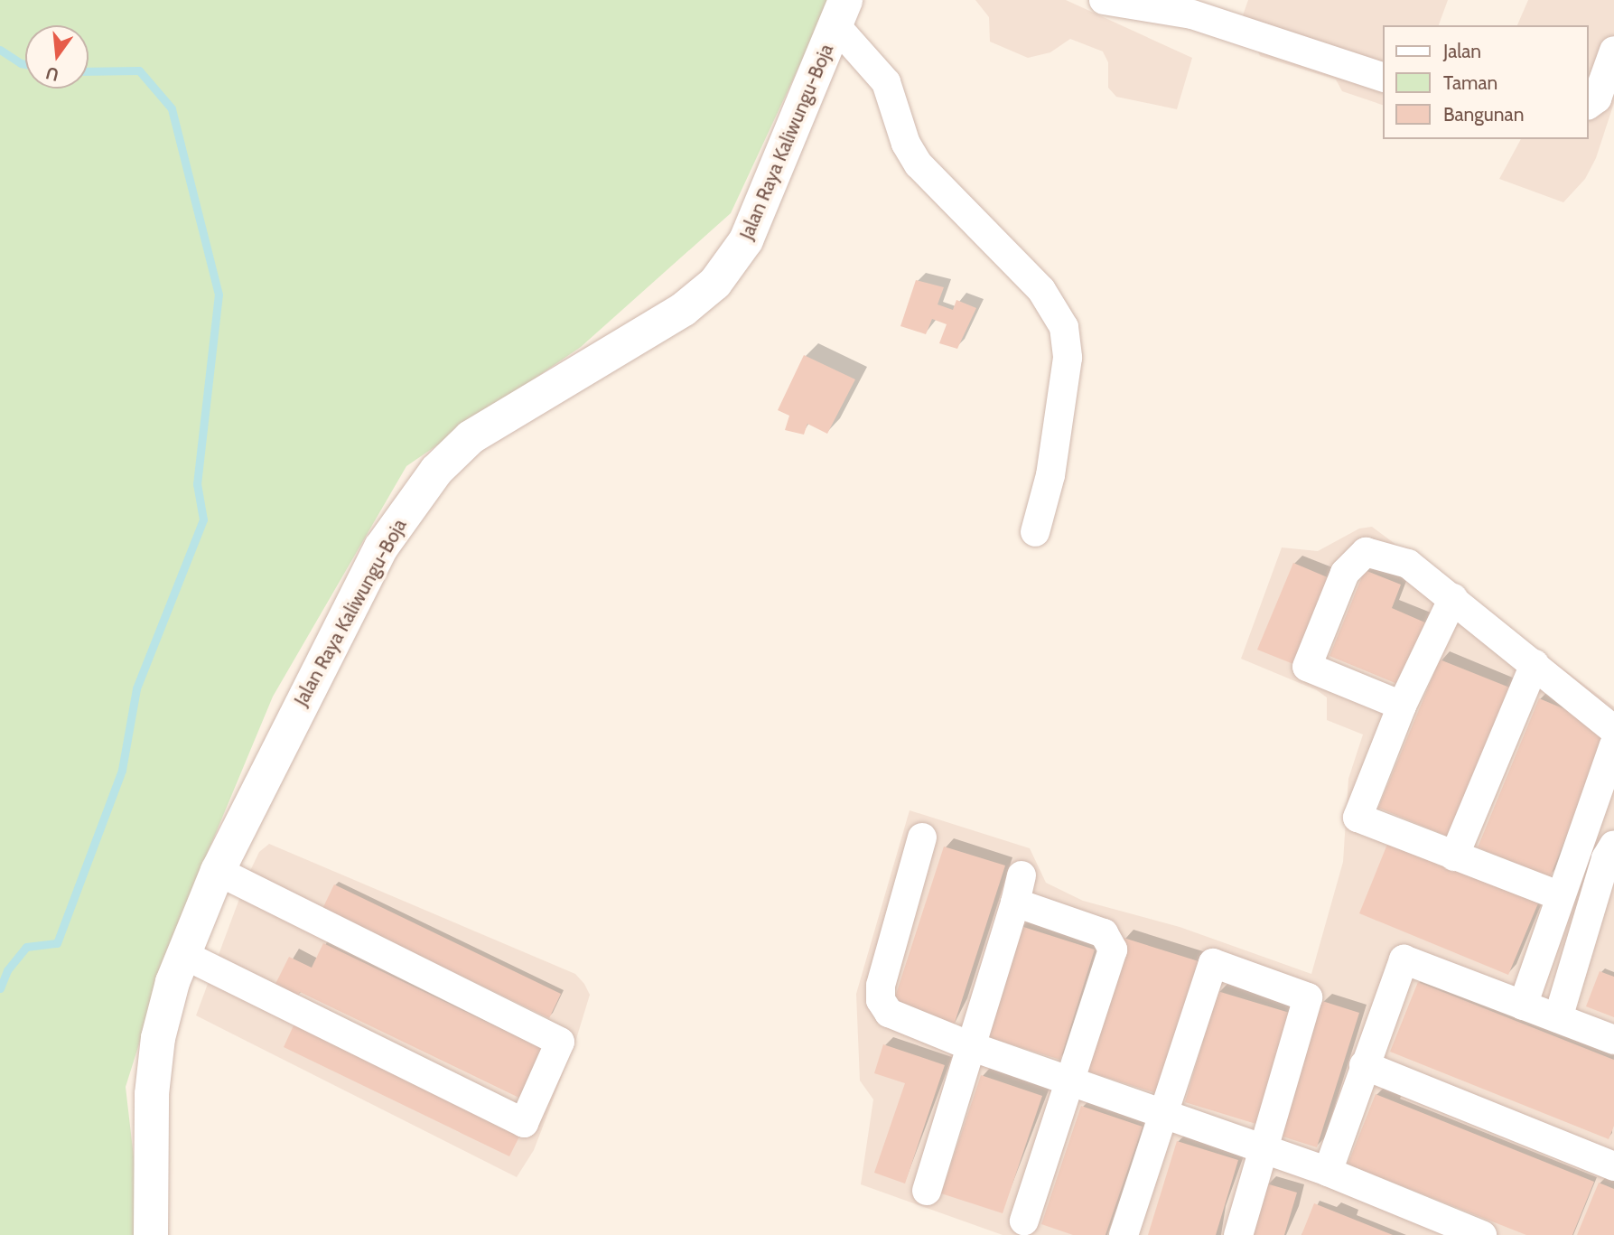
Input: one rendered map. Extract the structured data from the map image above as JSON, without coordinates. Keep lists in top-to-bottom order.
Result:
{
  "streets": {
    "main road": ["Jalan Raya Kaliwungu-Boja"]
  },
  "legend": ["Jalan", "Taman", "Bangunan"],
  "north": "bottom"
}
